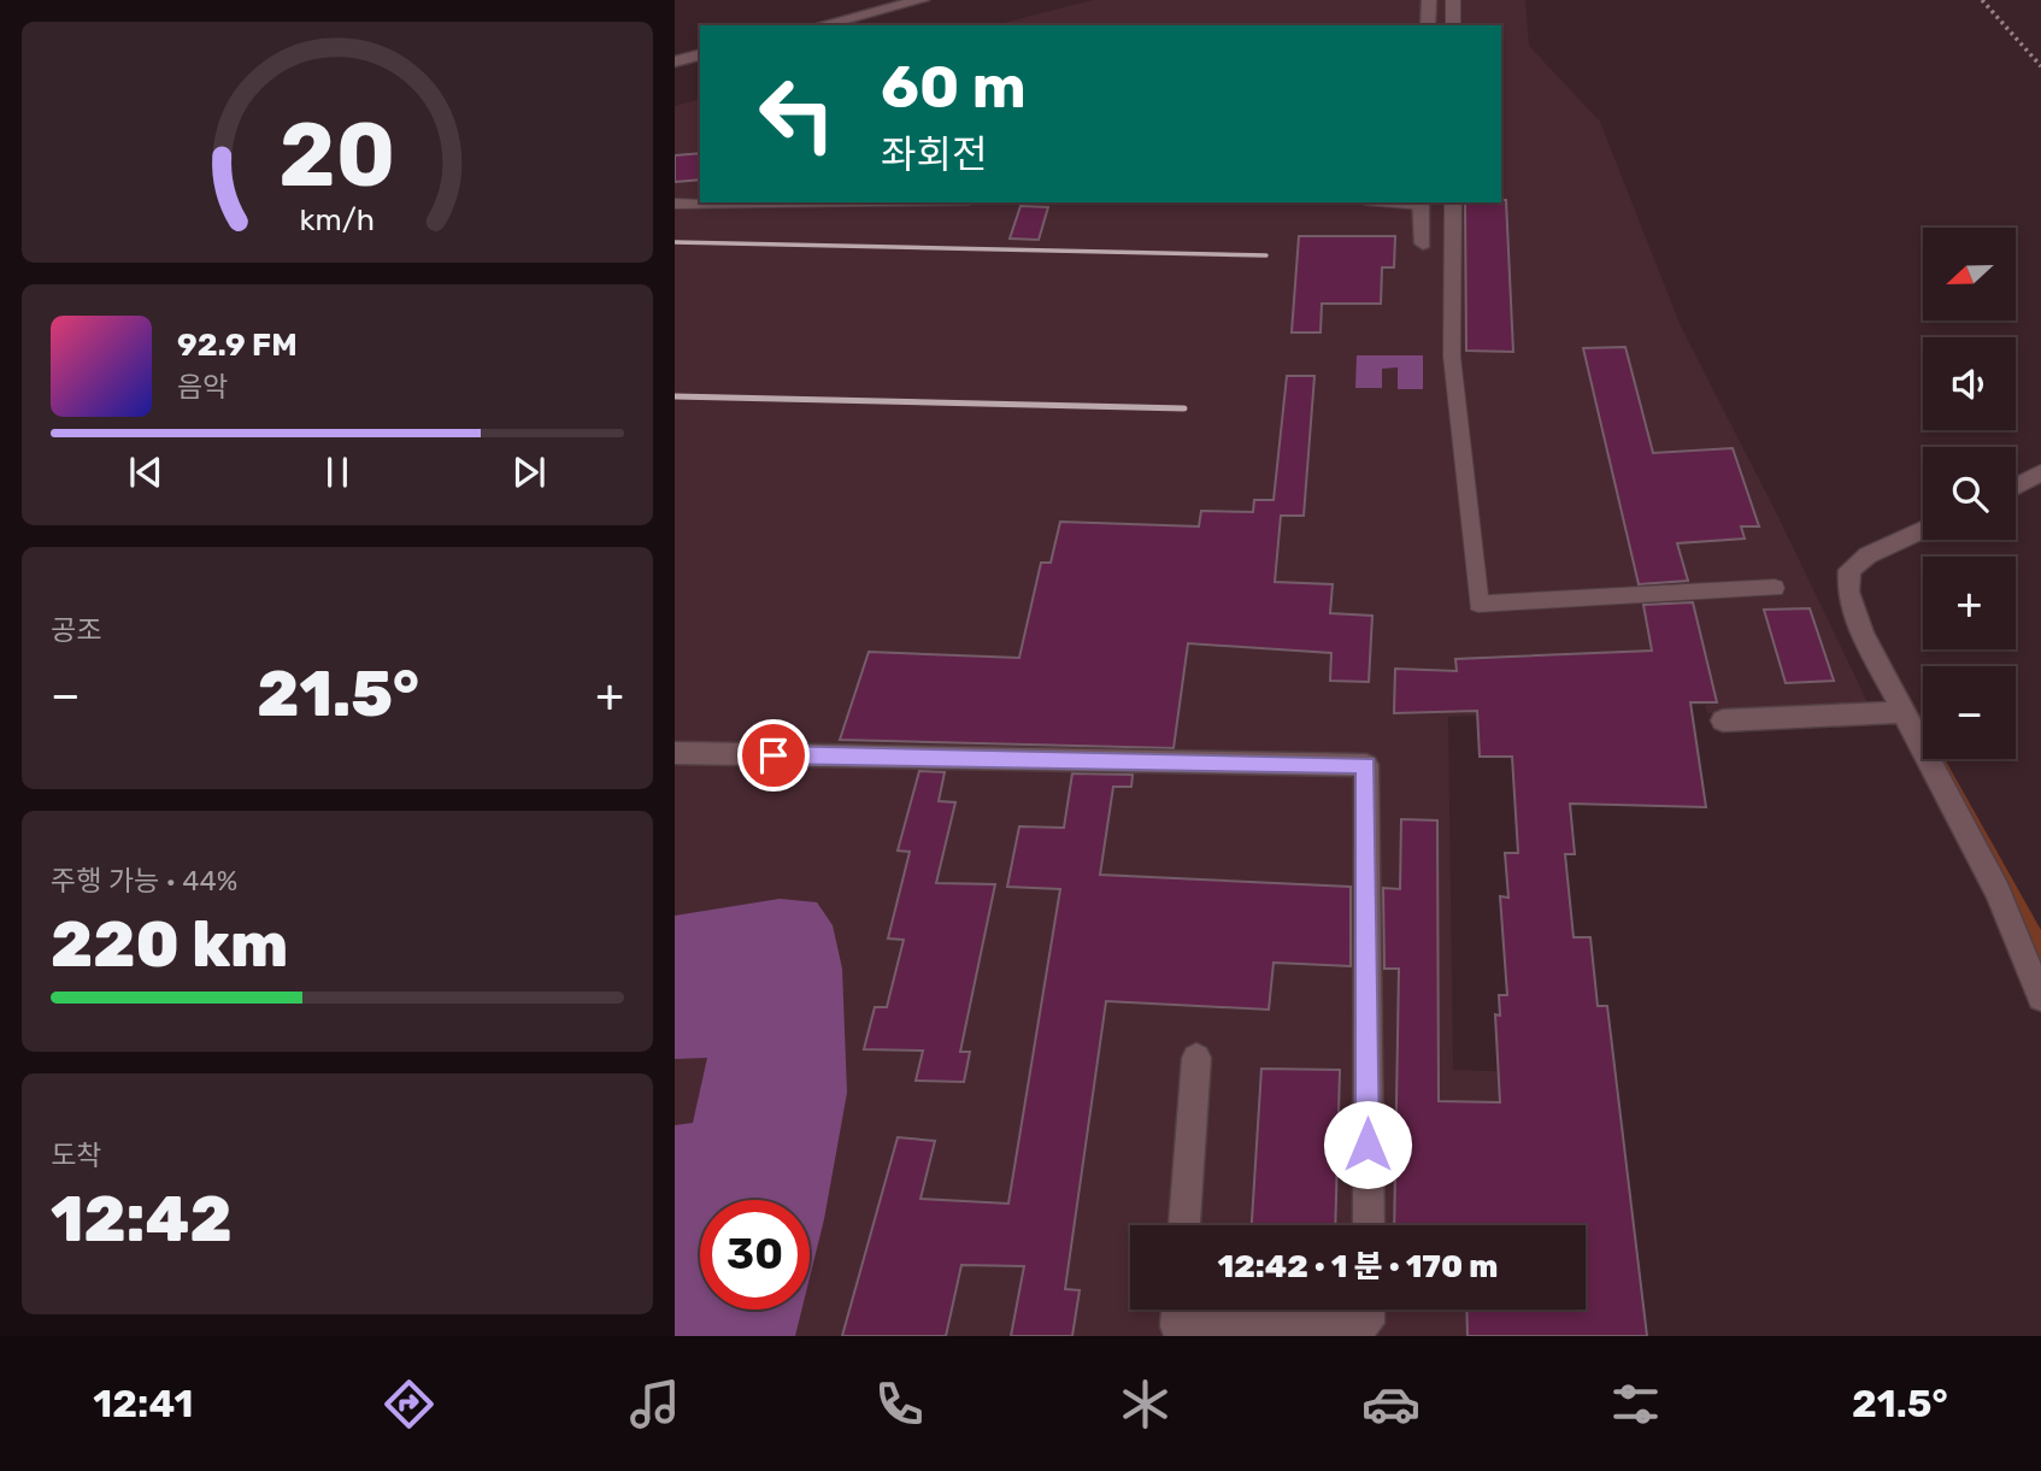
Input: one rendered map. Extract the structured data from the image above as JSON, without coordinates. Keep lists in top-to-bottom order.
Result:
{
  "north": "left",
  "page": {
    "turn": ["60 m", "좌회전"],
    "map_buttons": ["+", "−"],
    "song": ["92.9 FM", "음악"],
    "tile": [
      "공조",
      ["주행 가능 · 44%", "220 km"],
      ["도착", "12:42"]
    ],
    "heat": ["−", "21.5°", "+"],
    "limit": "30",
    "trip": "12:42 · 1 분 · 170 m",
    "tabs": ["12:41", "21.5°"],
    "gauge": ["20", "km/h"]
  }
}
